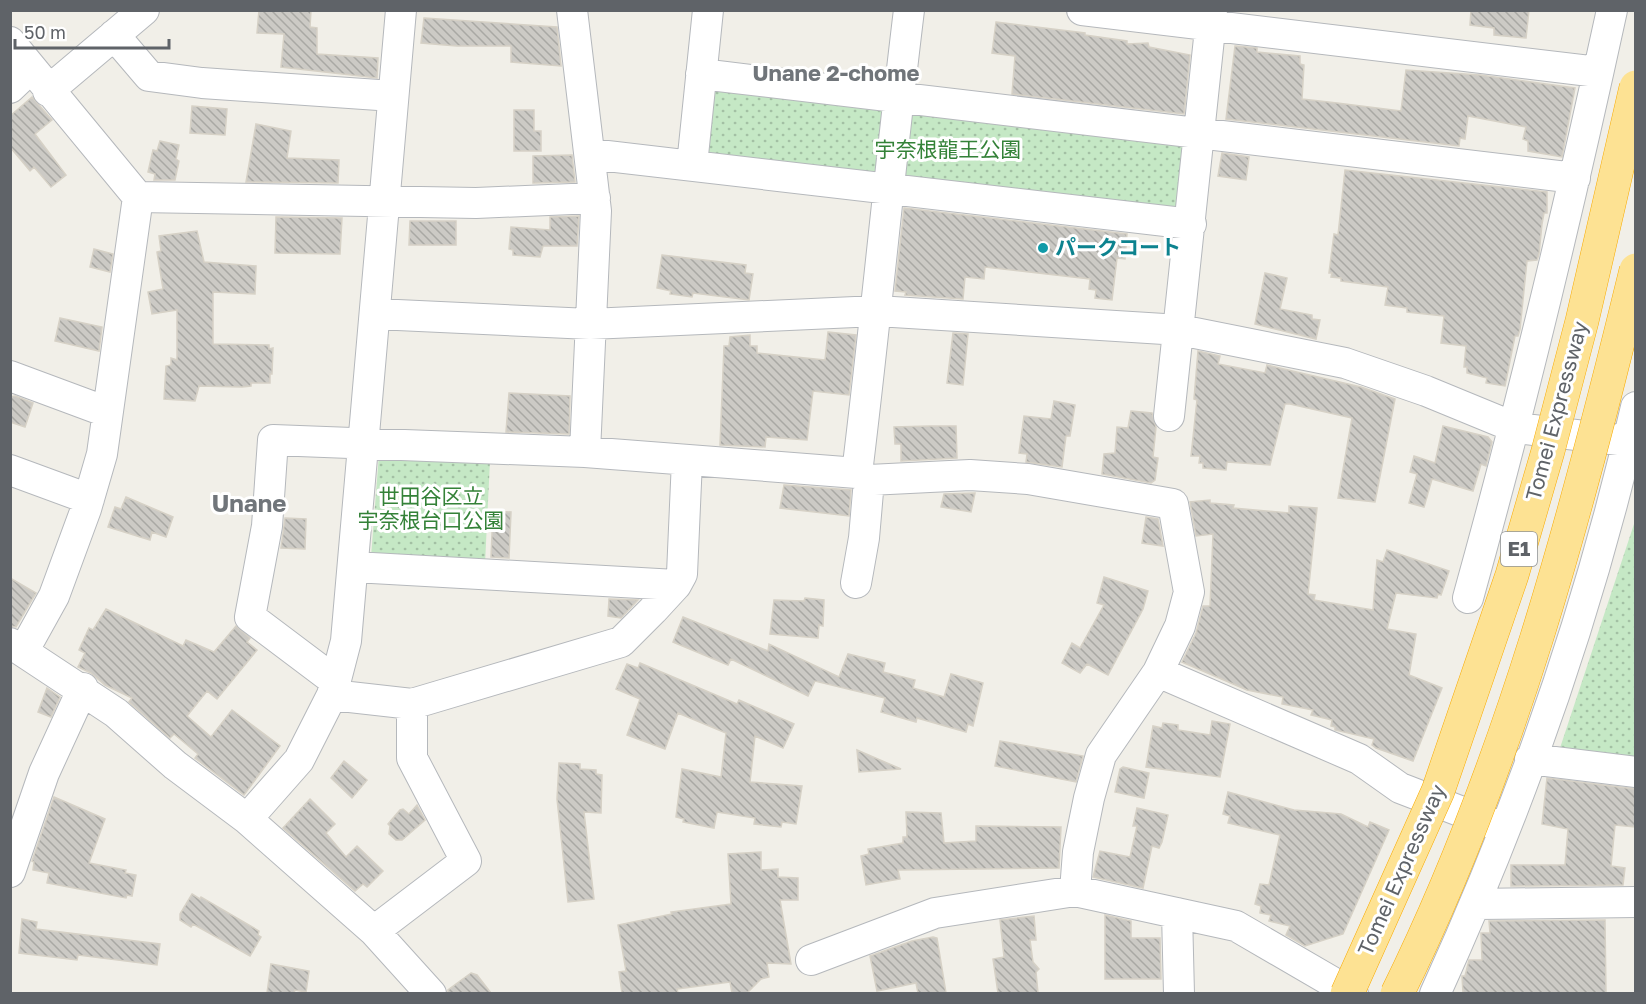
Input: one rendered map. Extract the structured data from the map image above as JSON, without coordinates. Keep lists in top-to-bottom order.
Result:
{
  "streets": {
    "highway": ["Tomei Expressway", "E1"]
  },
  "districts": ["Unane 2-chome", "Unane"],
  "parks": ["宇奈根龍王公園", "世田谷区立 宇奈根台口公園"],
  "places": ["パークコート"],
  "scale_bar": "50 m"
}
